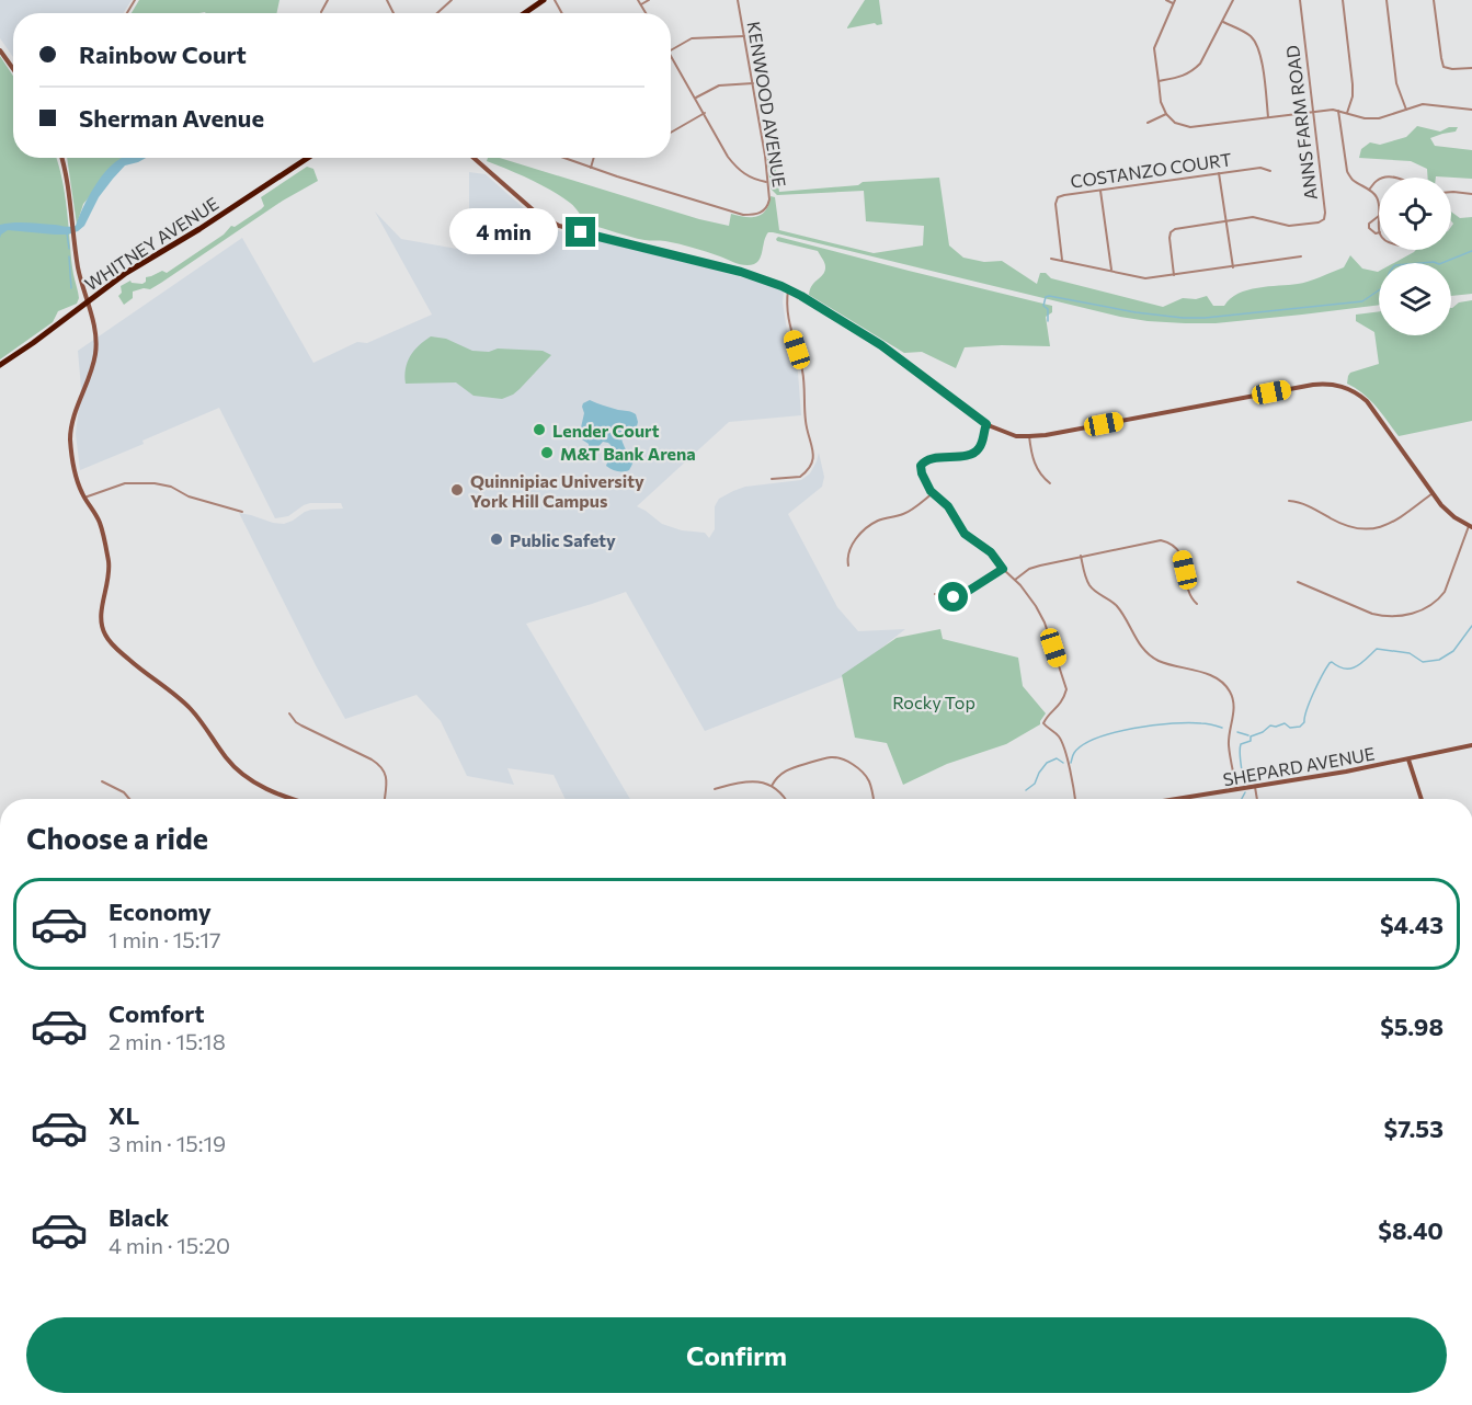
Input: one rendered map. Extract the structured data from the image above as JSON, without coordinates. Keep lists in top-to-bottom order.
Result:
{
  "streets": {
    "highway": ["WHITNEY AVENUE"],
    "main road": ["SHEPARD AVENUE"],
    "street": ["KENWOOD AVENUE", "ANNS FARM ROAD", "COSTANZO COURT"]
  },
  "parks": ["Rocky Top"],
  "places": [
    "Lender Court",
    "M&T Bank Arena",
    "Quinnipiac University York Hill Campus",
    "Public Safety"
  ],
  "page": {
    "banner": ["Rainbow Court", "Sherman Avenue"],
    "bubble": "4 min",
    "heading": "Choose a ride",
    "list": [
      {
        "name": "Economy",
        "note": "1 min · 15:17",
        "value": "$4.43"
      },
      {
        "name": "Comfort",
        "note": "2 min · 15:18",
        "value": "$5.98"
      },
      {
        "name": "XL",
        "note": "3 min · 15:19",
        "value": "$7.53"
      },
      {
        "name": "Black",
        "note": "4 min · 15:20",
        "value": "$8.40"
      }
    ],
    "buttons": "Confirm"
  }
}
